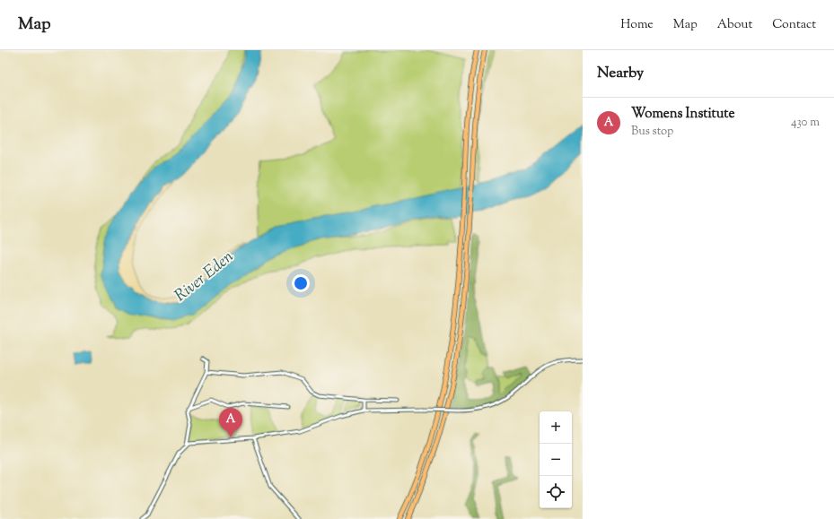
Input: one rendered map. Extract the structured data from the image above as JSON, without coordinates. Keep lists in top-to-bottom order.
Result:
{
  "water": ["River Eden"],
  "page": {
    "header": "Map",
    "nav": [
      "Home",
      "Map",
      "About",
      "Contact"
    ],
    "heading": "Nearby",
    "list": [
      {
        "mark": "A",
        "name": "Womens Institute",
        "note": "Bus stop",
        "value": "430 m"
      }
    ],
    "pins": "A",
    "map_buttons": ["+", "−"]
  }
}
